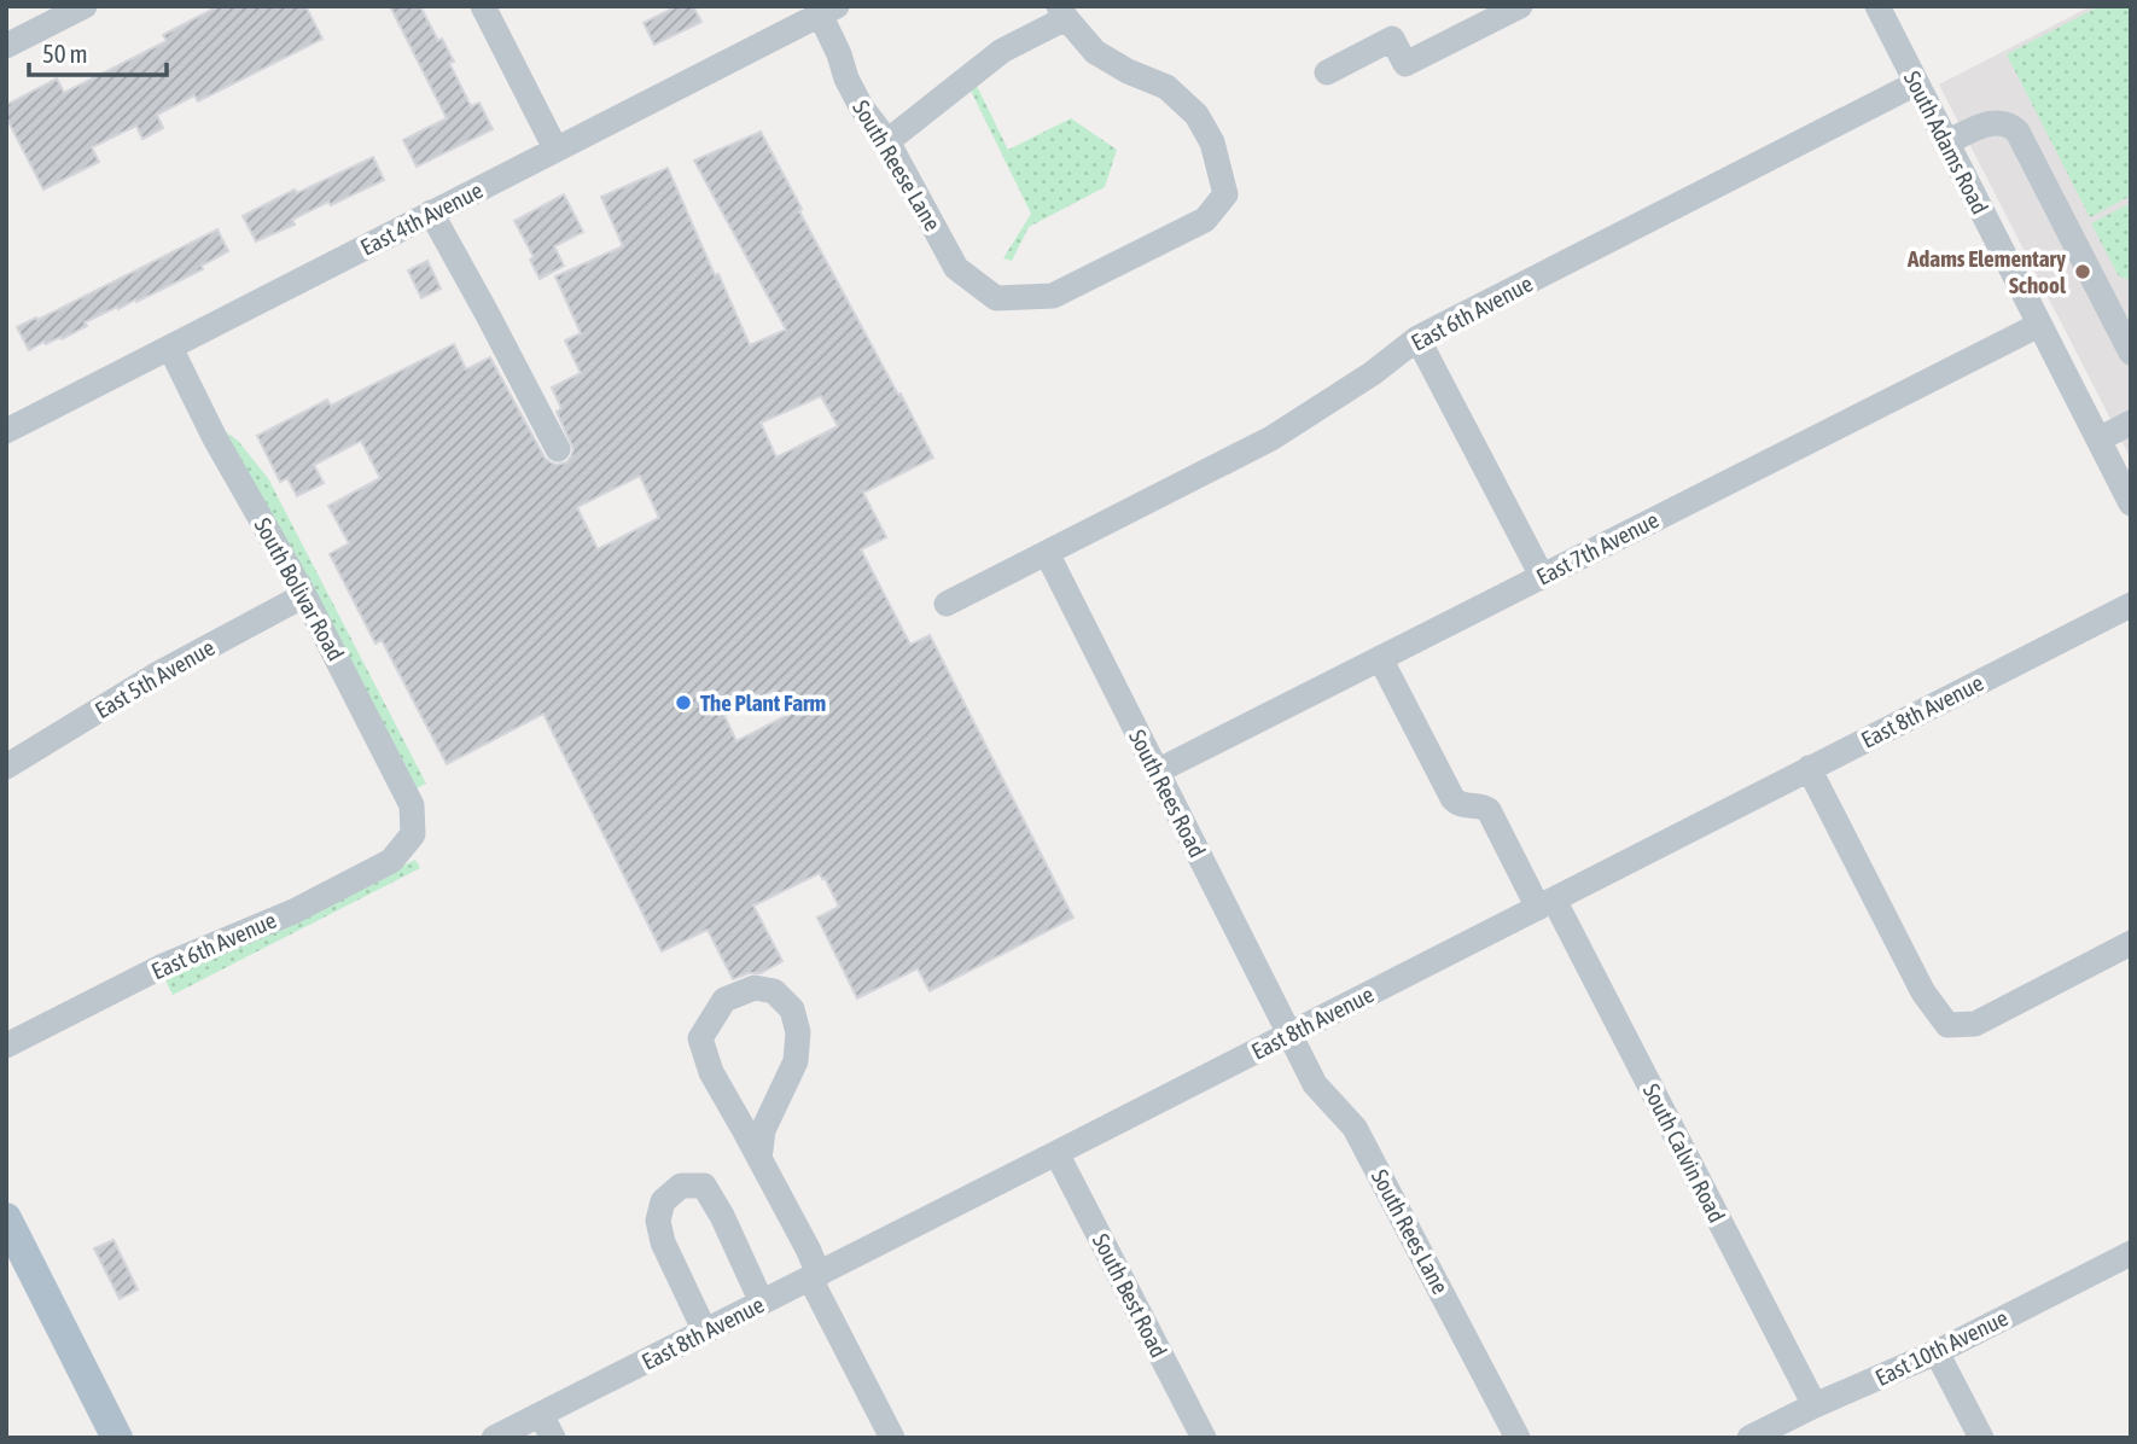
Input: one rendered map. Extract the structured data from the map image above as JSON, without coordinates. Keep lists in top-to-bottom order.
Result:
{
  "streets": {
    "street": [
      "South Adams Road",
      "South Reese Lane",
      "East 4th Avenue",
      "East 6th Avenue",
      "East 7th Avenue",
      "South Bolivar Road",
      "East 5th Avenue",
      "East 8th Avenue",
      "South Rees Road",
      "South Calvin Road",
      "South Rees Lane",
      "South Best Road",
      "East 10th Avenue"
    ]
  },
  "crossings": [
    ["South Adams Road", "East 6th Avenue"],
    ["South Adams Road", "East 7th Avenue"],
    ["South Reese Lane", "East 4th Avenue"],
    ["East 4th Avenue", "South Bolivar Road"],
    ["East 6th Avenue", "South Bolivar Road"],
    ["East 6th Avenue", "South Rees Road"],
    ["East 7th Avenue", "South Rees Road"],
    ["East 7th Avenue", "South Calvin Road"],
    ["South Bolivar Road", "East 5th Avenue"],
    ["East 8th Avenue", "South Rees Road"],
    ["East 8th Avenue", "South Calvin Road"],
    ["East 8th Avenue", "South Rees Lane"],
    ["East 8th Avenue", "South Best Road"],
    ["South Rees Road", "South Rees Lane"],
    ["South Calvin Road", "East 10th Avenue"]
  ],
  "places": ["Adams Elementary School", "The Plant Farm"],
  "scale_bar": "50 m"
}
